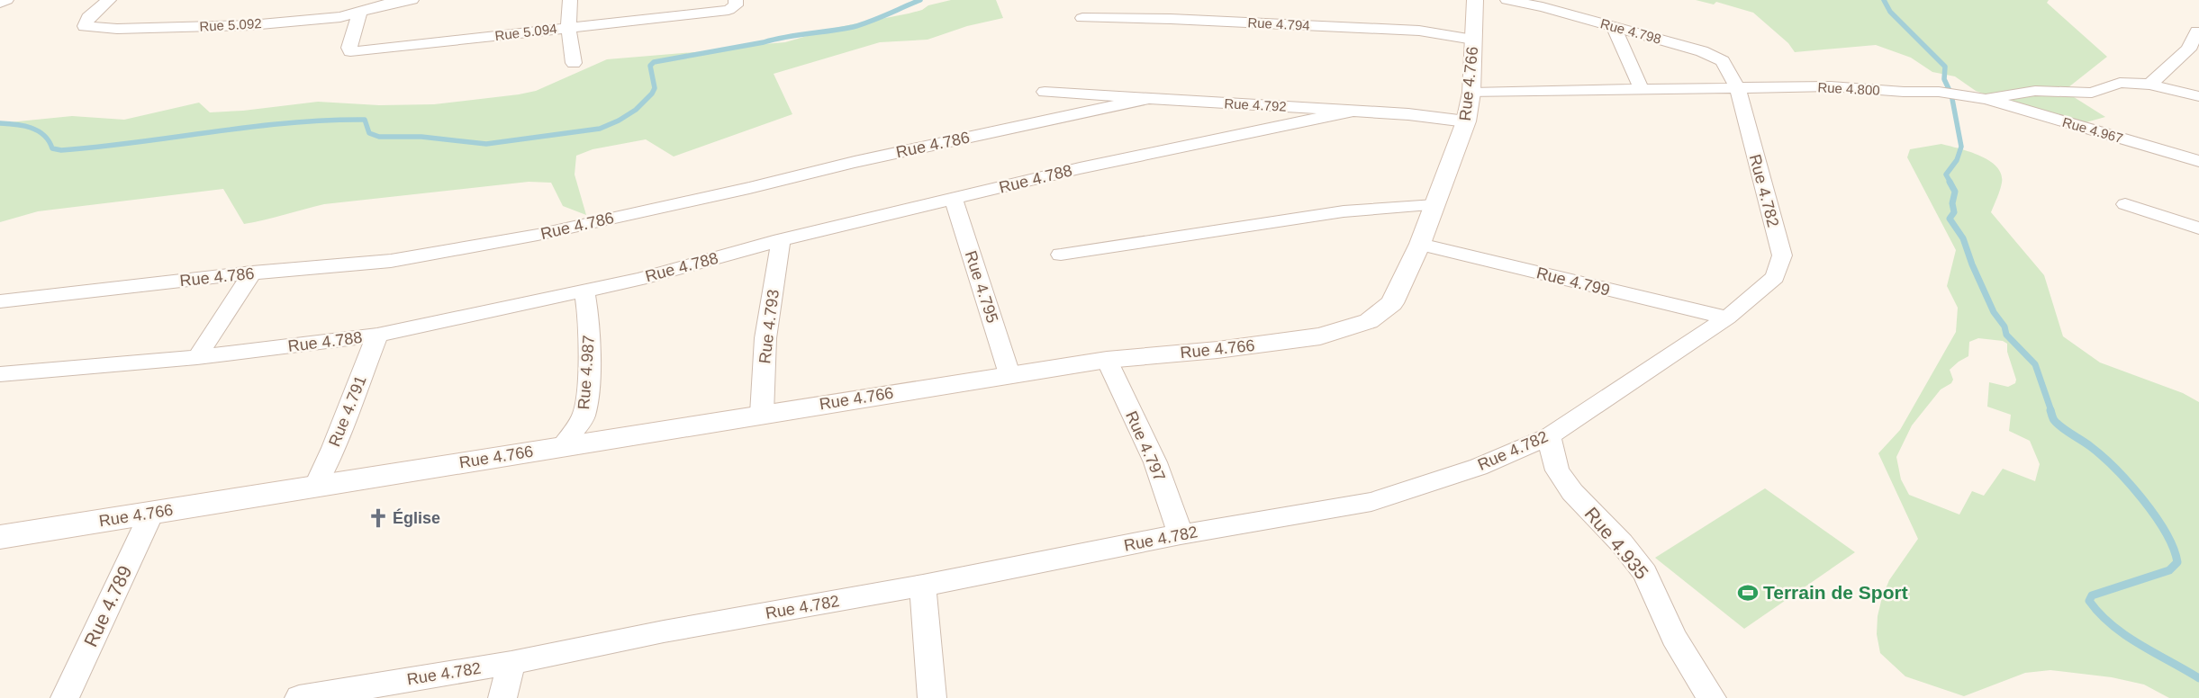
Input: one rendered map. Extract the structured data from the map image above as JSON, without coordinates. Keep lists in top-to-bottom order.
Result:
{
  "streets": {
    "street": [
      "Rue 4.794",
      "Rue 5.092",
      "Rue 4.798",
      "Rue 5.094",
      "Rue 4.766",
      "Rue 4.800",
      "Rue 4.792",
      "Rue 4.967",
      "Rue 4.786",
      "Rue 4.788",
      "Rue 4.782",
      "Rue 4.799",
      "Rue 4.795",
      "Rue 4.793",
      "Rue 4.987",
      "Rue 4.791",
      "Rue 4.797",
      "Rue 4.935",
      "Rue 4.789"
    ]
  },
  "crossings": [
    ["Rue 4.794", "Rue 4.766"],
    ["Rue 5.092", "Rue 5.094"],
    ["Rue 4.798", "Rue 4.800"],
    ["Rue 4.798", "Rue 4.782"],
    ["Rue 4.766", "Rue 4.800"],
    ["Rue 4.766", "Rue 4.792"],
    ["Rue 4.766", "Rue 4.799"],
    ["Rue 4.766", "Rue 4.795"],
    ["Rue 4.766", "Rue 4.793"],
    ["Rue 4.766", "Rue 4.987"],
    ["Rue 4.766", "Rue 4.791"],
    ["Rue 4.766", "Rue 4.797"],
    ["Rue 4.766", "Rue 4.789"],
    ["Rue 4.800", "Rue 4.967"],
    ["Rue 4.800", "Rue 4.782"],
    ["Rue 4.792", "Rue 4.786"],
    ["Rue 4.792", "Rue 4.788"],
    ["Rue 4.788", "Rue 4.795"],
    ["Rue 4.788", "Rue 4.793"],
    ["Rue 4.788", "Rue 4.987"],
    ["Rue 4.788", "Rue 4.791"],
    ["Rue 4.782", "Rue 4.799"],
    ["Rue 4.782", "Rue 4.797"],
    ["Rue 4.782", "Rue 4.935"]
  ],
  "places": {
    "church": ["Église"],
    "sports": ["Terrain de Sport"]
  }
}
